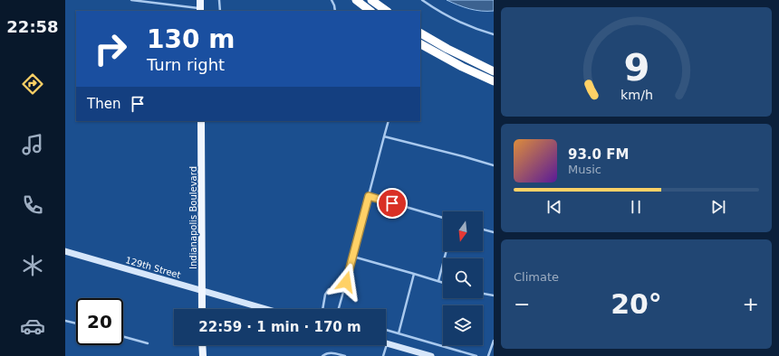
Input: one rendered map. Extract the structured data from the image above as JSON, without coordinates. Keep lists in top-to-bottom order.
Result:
{
  "streets": {
    "main road": ["Indianapolis Boulevard", "129th Street"]
  },
  "crossings": [
    ["Indianapolis Boulevard", "129th Street"]
  ],
  "north": "bottom",
  "page": {
    "tabs": "22:58",
    "turn": ["130 m", "Turn right"],
    "then": "Then",
    "song": ["93.0 FM", "Music"],
    "tile": "Climate",
    "heat": ["−", "20°", "+"],
    "limit": "20",
    "trip": "22:59 · 1 min · 170 m",
    "gauge": ["9", "km/h"]
  }
}
